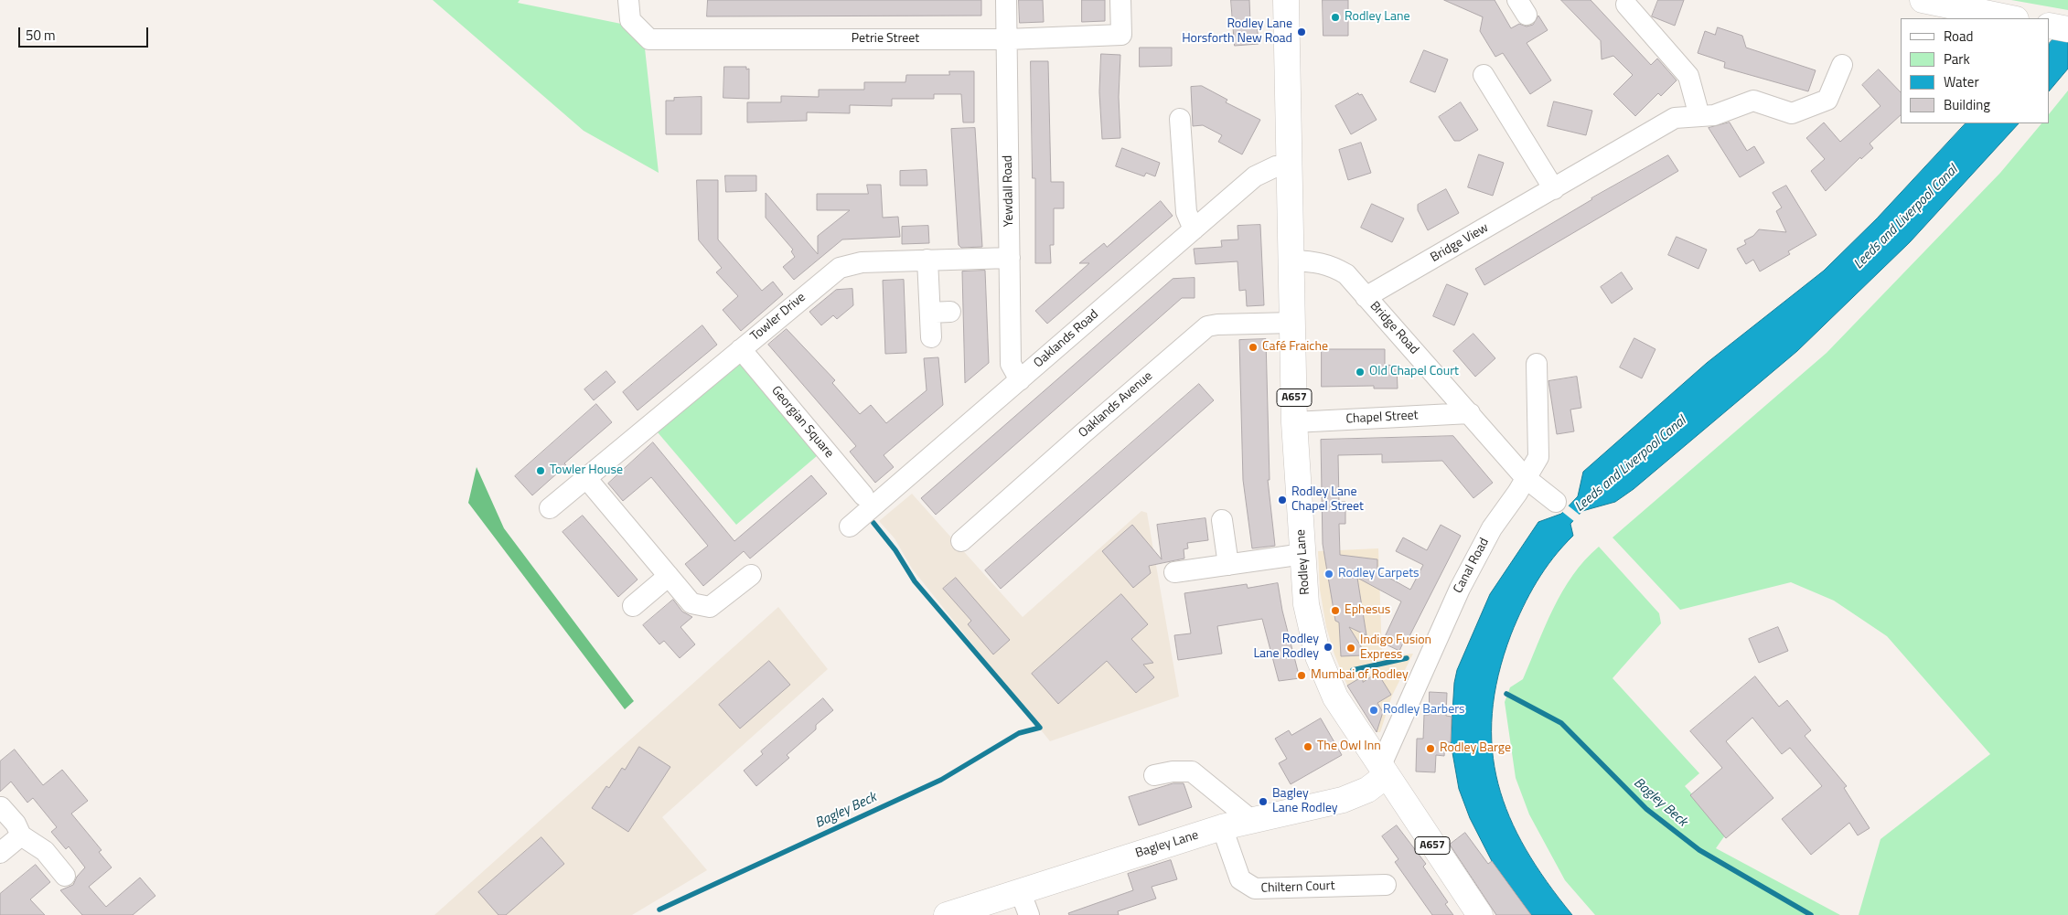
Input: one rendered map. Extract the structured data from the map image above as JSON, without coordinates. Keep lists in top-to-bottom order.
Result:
{
  "streets": {
    "main road": ["A657", "Rodley Lane", "Bagley Lane"],
    "street": [
      "Petrie Street",
      "Yewdall Road",
      "Bridge View",
      "Towler Drive",
      "Bridge Road",
      "Oaklands Road",
      "Oaklands Avenue",
      "Chapel Street",
      "Georgian Square",
      "Canal Road",
      "Chiltern Court"
    ]
  },
  "crossings": [
    ["Petrie Street", "Yewdall Road"],
    ["Yewdall Road", "Towler Drive"],
    ["Yewdall Road", "Oaklands Road"],
    ["Bridge View", "Bridge Road"],
    ["Towler Drive", "Georgian Square"],
    ["Bridge Road", "Chapel Street"],
    ["Bridge Road", "Rodley Lane"],
    ["Bridge Road", "Canal Road"],
    ["Oaklands Road", "Rodley Lane"],
    ["A657", "Rodley Lane"],
    ["A657", "Canal Road"],
    ["A657", "Bagley Lane"],
    ["Oaklands Avenue", "Rodley Lane"],
    ["Chapel Street", "Rodley Lane"],
    ["Rodley Lane", "Canal Road"],
    ["Rodley Lane", "Bagley Lane"],
    ["Canal Road", "Bagley Lane"],
    ["Bagley Lane", "Chiltern Court"]
  ],
  "water": ["Leeds and Liverpool Canal", "Bagley Beck"],
  "places": [
    "Rodley Lane",
    "Rodley Lane Horsforth New Road",
    "Café Fraiche",
    "Old Chapel Court",
    "Towler House",
    "Rodley Lane Chapel Street",
    "Rodley Carpets",
    "Ephesus",
    "Rodley Lane Rodley",
    "Indigo Fusion Express",
    "Mumbai of Rodley",
    "Rodley Barbers",
    "The Owl Inn",
    "Rodley Barge",
    "Bagley Lane Rodley"
  ],
  "legend": [
    "Road",
    "Park",
    "Water",
    "Building"
  ],
  "scale_bar": "50 m"
}
